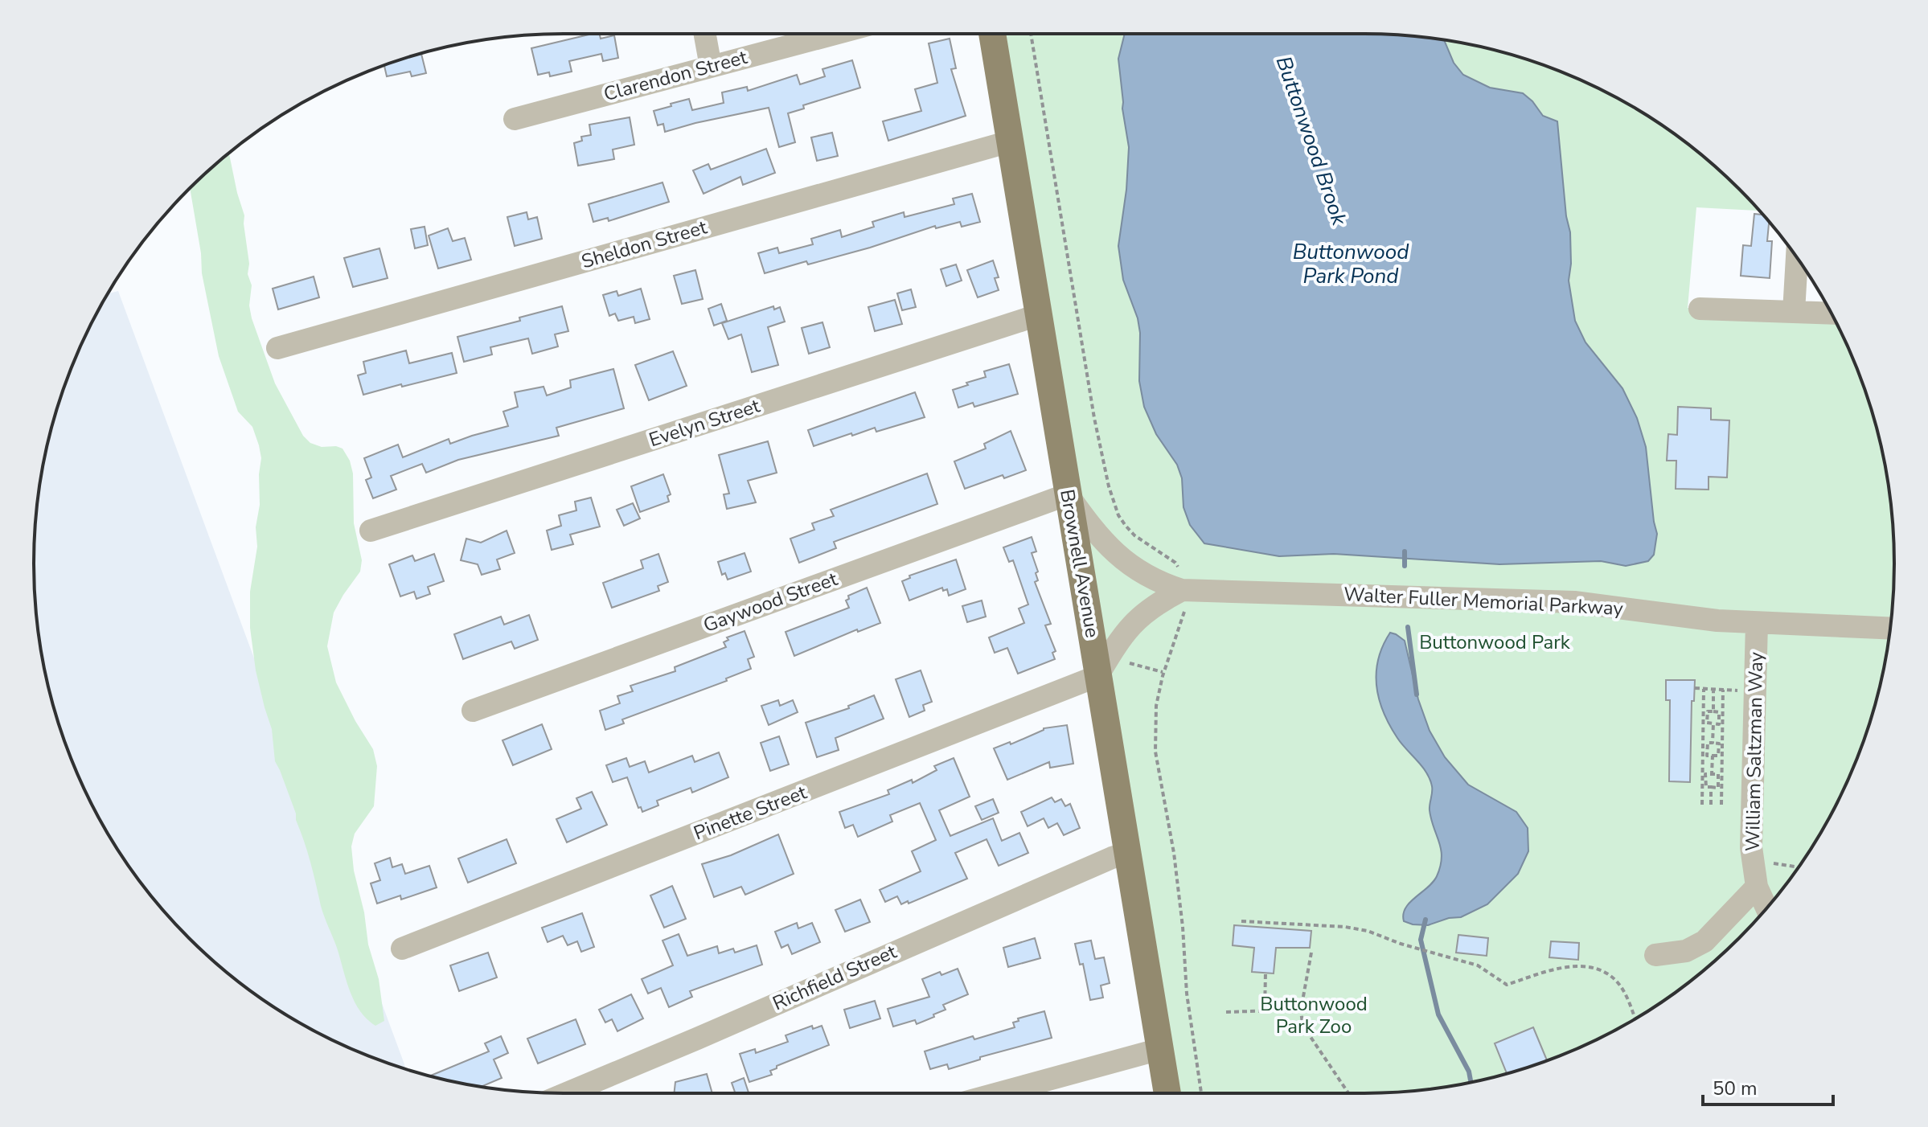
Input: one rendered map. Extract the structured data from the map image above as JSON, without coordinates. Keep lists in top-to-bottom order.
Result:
{
  "streets": {
    "main road": ["Brownell Avenue"],
    "street": [
      "Clarendon Street",
      "Sheldon Street",
      "Evelyn Street",
      "Walter Fuller Memorial Parkway",
      "Gaywood Street",
      "William Saltzman Way",
      "Pinette Street",
      "Richfield Street"
    ]
  },
  "crossings": [
    ["Sheldon Street", "Brownell Avenue"],
    ["Evelyn Street", "Brownell Avenue"],
    ["Brownell Avenue", "Walter Fuller Memorial Parkway"],
    ["Brownell Avenue", "Gaywood Street"],
    ["Brownell Avenue", "Pinette Street"],
    ["Brownell Avenue", "Richfield Street"],
    ["Walter Fuller Memorial Parkway", "Gaywood Street"],
    ["Walter Fuller Memorial Parkway", "William Saltzman Way"]
  ],
  "water": ["Buttonwood Brook", "Buttonwood Park Pond"],
  "parks": ["Buttonwood Park", "Buttonwood Park Zoo"],
  "scale_bar": "50 m"
}
